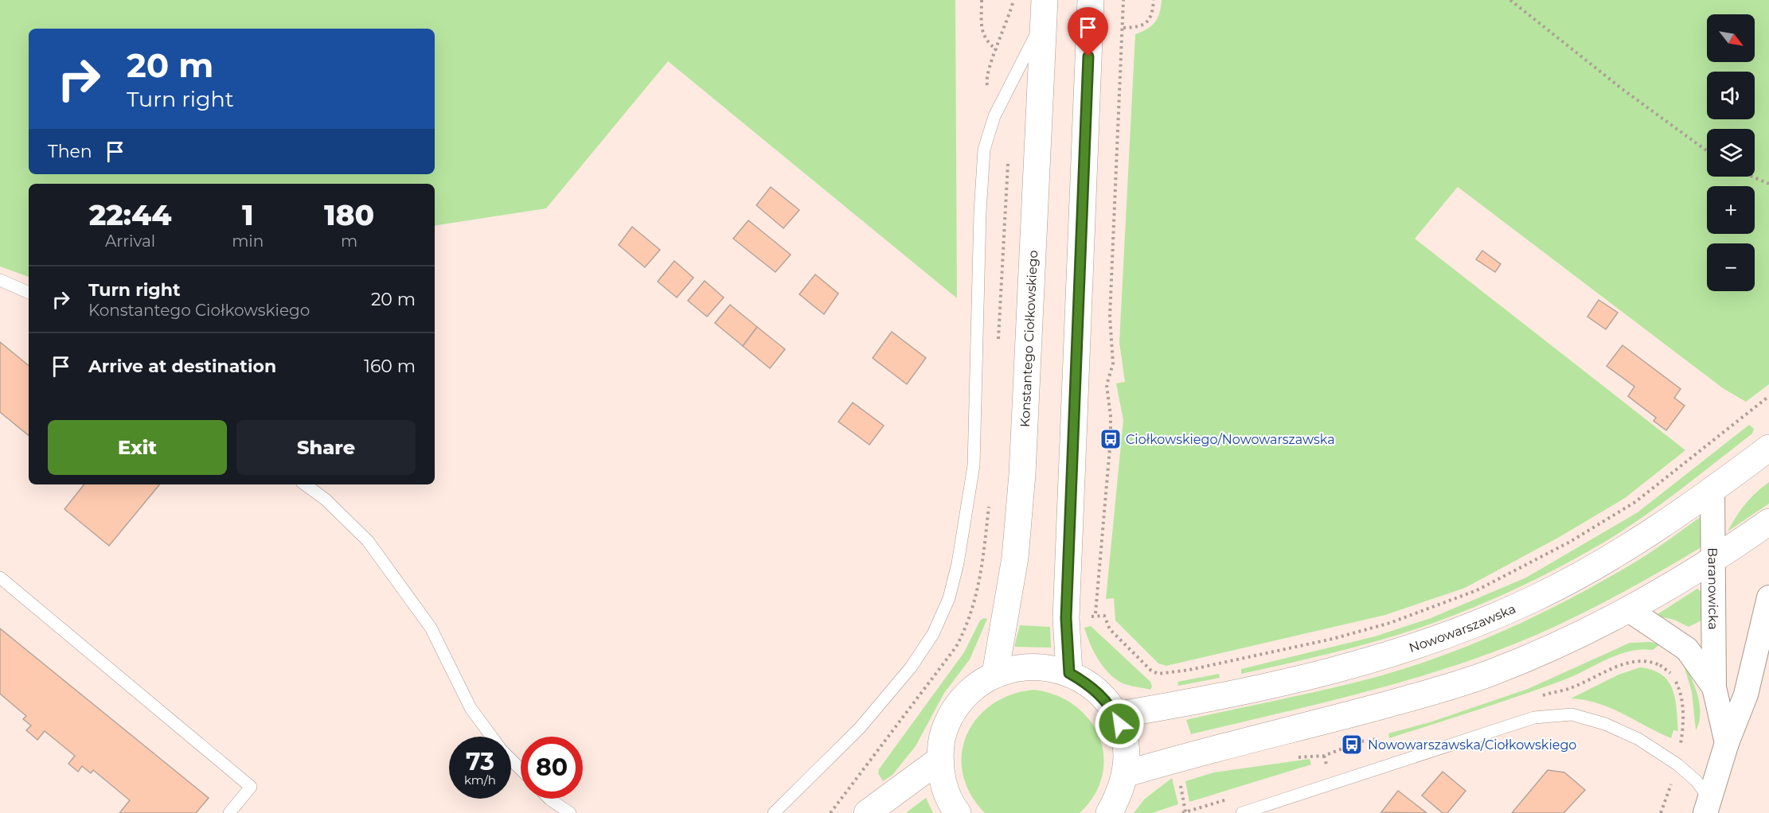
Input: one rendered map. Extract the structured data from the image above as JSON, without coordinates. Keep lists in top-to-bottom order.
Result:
{
  "streets": {
    "main road": ["Konstantego Ciołkowskiego", "Nowowarszawska"],
    "street": ["Baranowicka"]
  },
  "crossings": [
    ["Baranowicka", "Nowowarszawska"]
  ],
  "places": {
    "bus stop": ["Ciołkowskiego/Nowowarszawska", "Nowowarszawska/Ciołkowskiego"]
  },
  "north": "bottom right",
  "page": {
    "map_buttons": ["+", "−"],
    "turn": ["20 m", "Turn right"],
    "then": "Then",
    "eta": [
      "22:44",
      "Arrival",
      "1",
      "min",
      "180",
      "m"
    ],
    "list": [
      {
        "name": "Turn right",
        "note": "Konstantego Ciołkowskiego",
        "value": "20 m"
      },
      {
        "name": "Arrive at destination",
        "value": "160 m"
      }
    ],
    "buttons": ["Exit", "Share"],
    "speed": "73 km/h",
    "limit": "80"
  }
}
